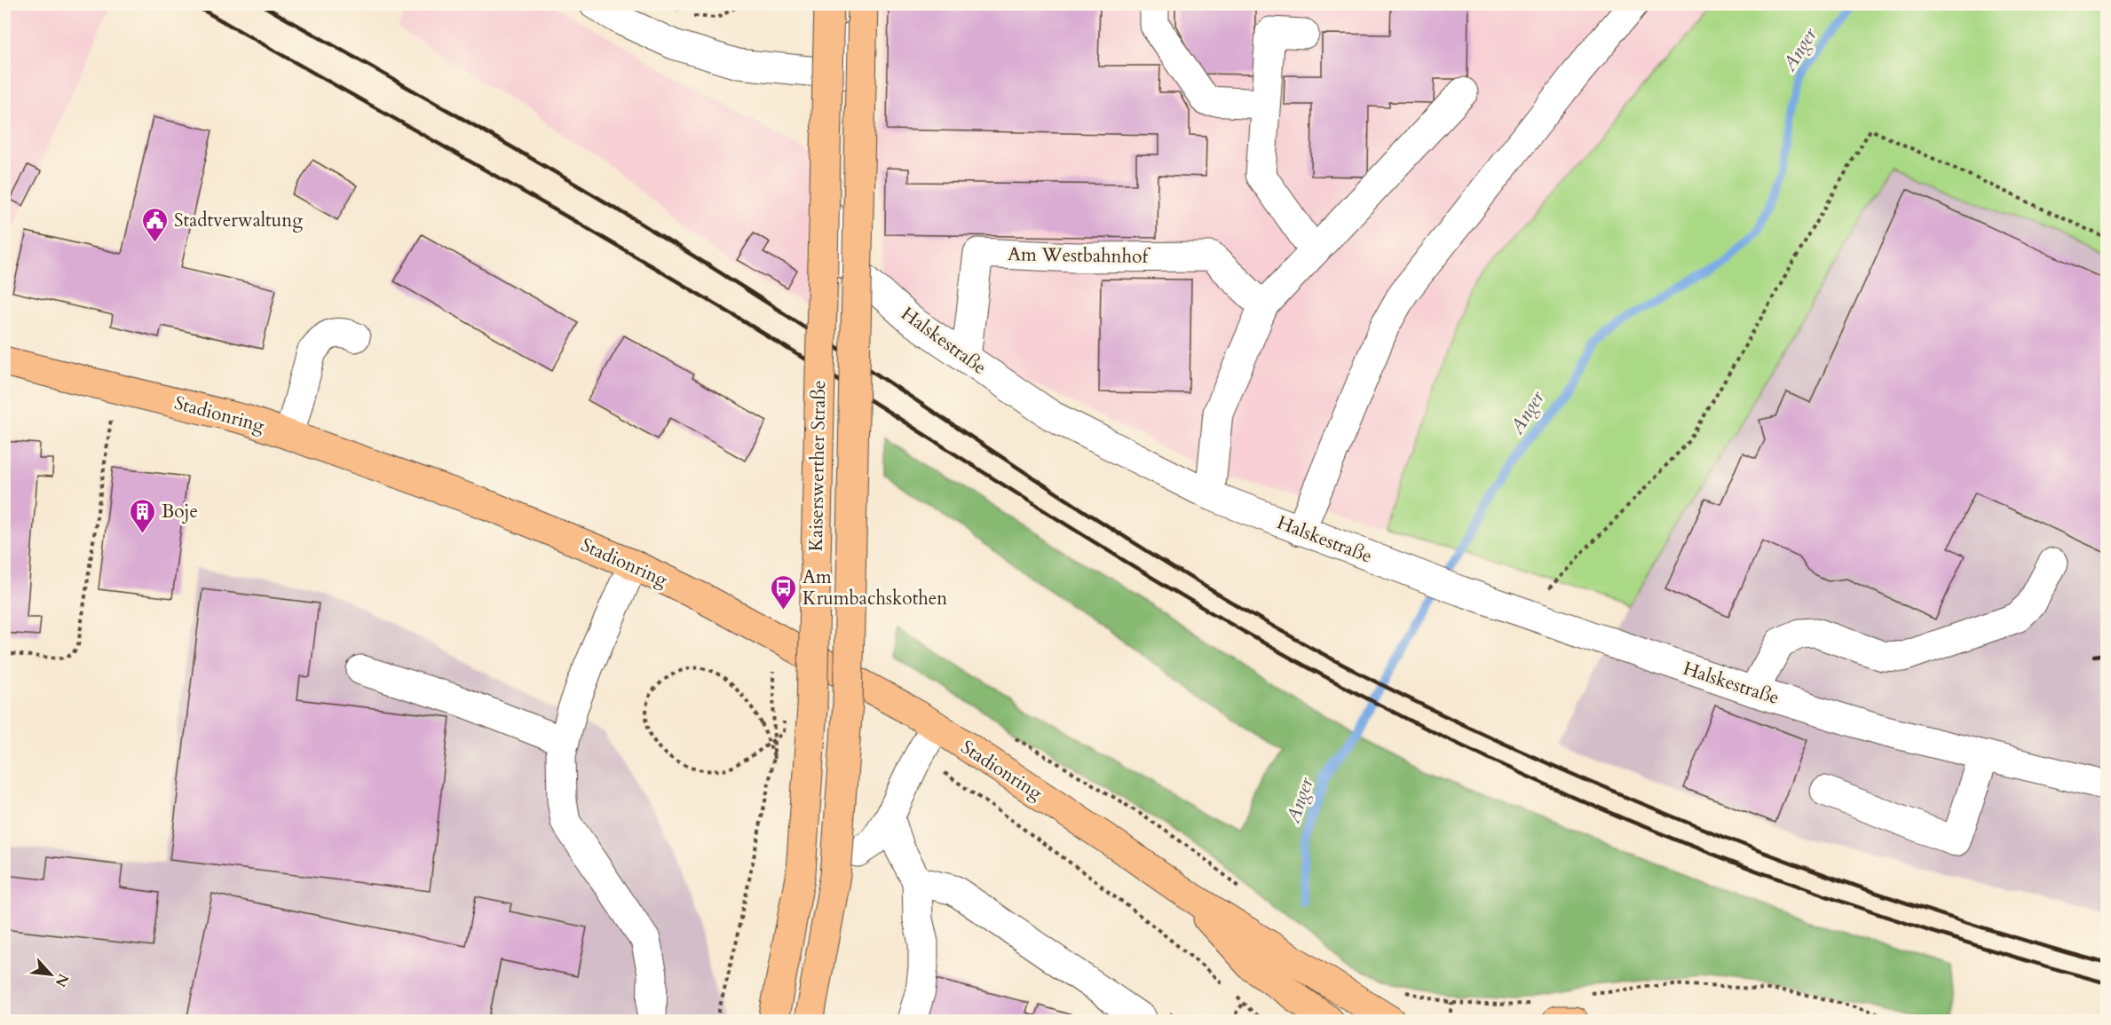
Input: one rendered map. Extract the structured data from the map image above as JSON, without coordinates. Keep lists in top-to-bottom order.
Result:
{
  "streets": {
    "main road": ["Stadionring", "Kaiserswerther Straße"],
    "street": ["Am Westbahnhof", "Halskestraße"]
  },
  "crossings": [
    ["Am Westbahnhof", "Halskestraße"]
  ],
  "water": ["Anger"],
  "places": {
    "public building": ["Stadtverwaltung"],
    "building": ["Boje"],
    "bus stop": ["Am Krumbachskothen"]
  },
  "north": "bottom right"
}
